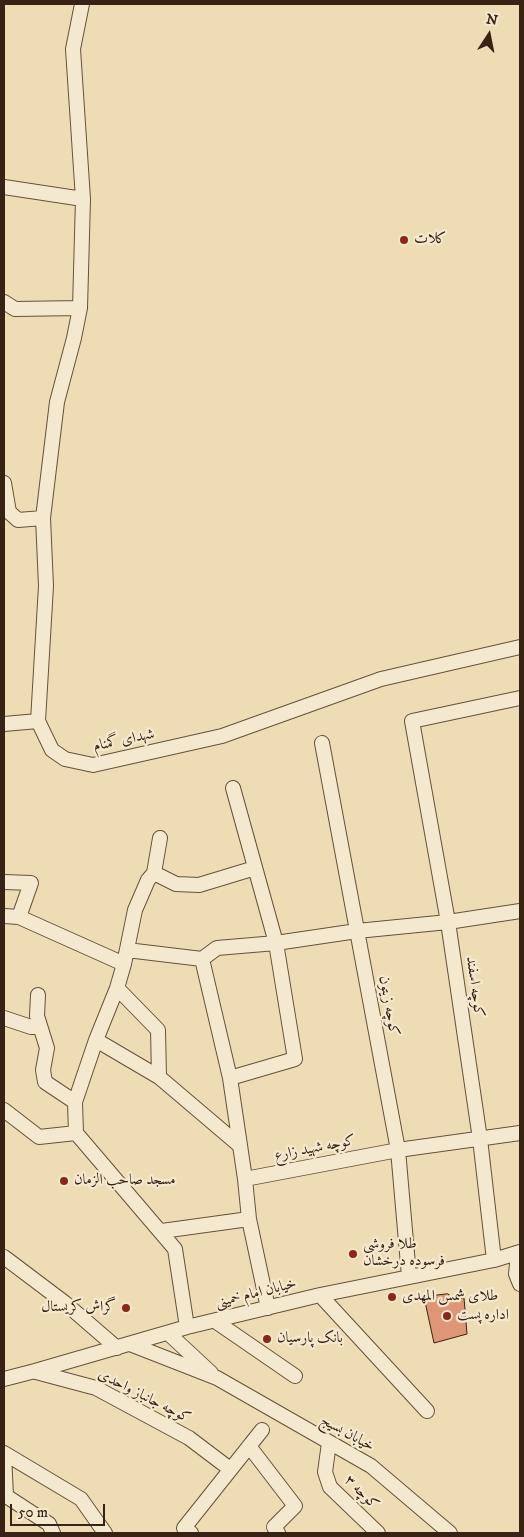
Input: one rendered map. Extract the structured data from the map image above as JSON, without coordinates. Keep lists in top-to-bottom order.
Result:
{
  "streets": {
    "street": [
      "شهدای گمنام",
      "کوچه اسفند",
      "کوچه زیتون",
      "کوچه شهید زارع",
      "خیابان امام خمینی",
      "کوچه جانباز واحدی",
      "خیابان بسیج",
      "کوچه ۳"
    ]
  },
  "crossings": [
    ["کوچه اسفند", "کوچه شهید زارع"],
    ["کوچه اسفند", "خیابان امام خمینی"],
    ["کوچه زیتون", "کوچه شهید زارع"],
    ["کوچه زیتون", "خیابان امام خمینی"],
    ["خیابان امام خمینی", "کوچه جانباز واحدی"],
    ["خیابان امام خمینی", "خیابان بسیج"],
    ["خیابان بسیج", "کوچه ۳"]
  ],
  "places": [
    "کلات",
    "مسجد صاحب الزمان",
    "طلا فروشی فرسوده درخشان",
    "طلای شمس المهدی",
    "گراش کریستال",
    "اداره پست",
    "بانک پارسیان"
  ],
  "scale_bar": "50 m",
  "north": "top"
}
